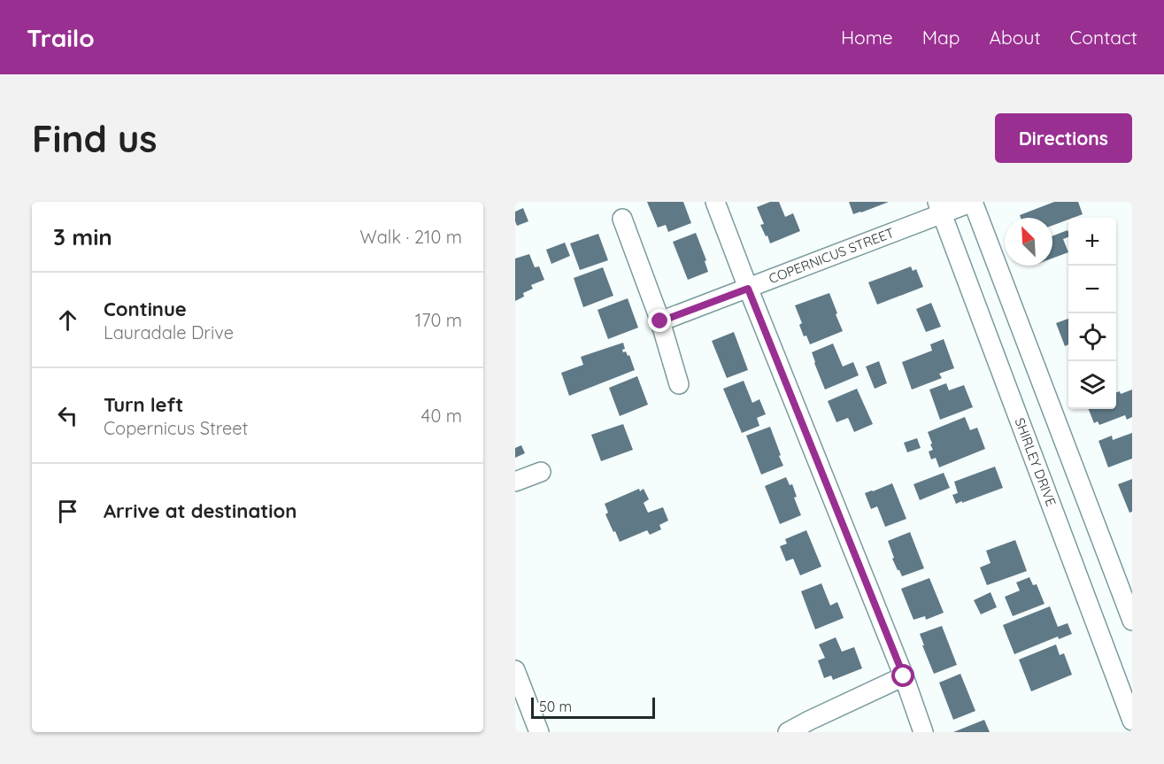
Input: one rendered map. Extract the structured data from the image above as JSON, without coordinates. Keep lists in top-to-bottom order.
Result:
{
  "streets": {
    "street": ["COPERNICUS STREET", "SHIRLEY DRIVE"]
  },
  "crossings": [
    ["COPERNICUS STREET", "SHIRLEY DRIVE"]
  ],
  "scale_bar": "50 m",
  "north": "top left",
  "page": {
    "header": "Trailo",
    "nav": [
      "Home",
      "Map",
      "About",
      "Contact"
    ],
    "buttons": "Directions",
    "title": "Find us",
    "heading": ["3 min", "Walk · 210 m"],
    "map_buttons": ["+", "−"],
    "list": [
      ["Continue", "Lauradale Drive", "170 m"],
      ["Turn left", "Copernicus Street", "40 m"],
      "Arrive at destination"
    ],
    "scale": "50 m"
  }
}
